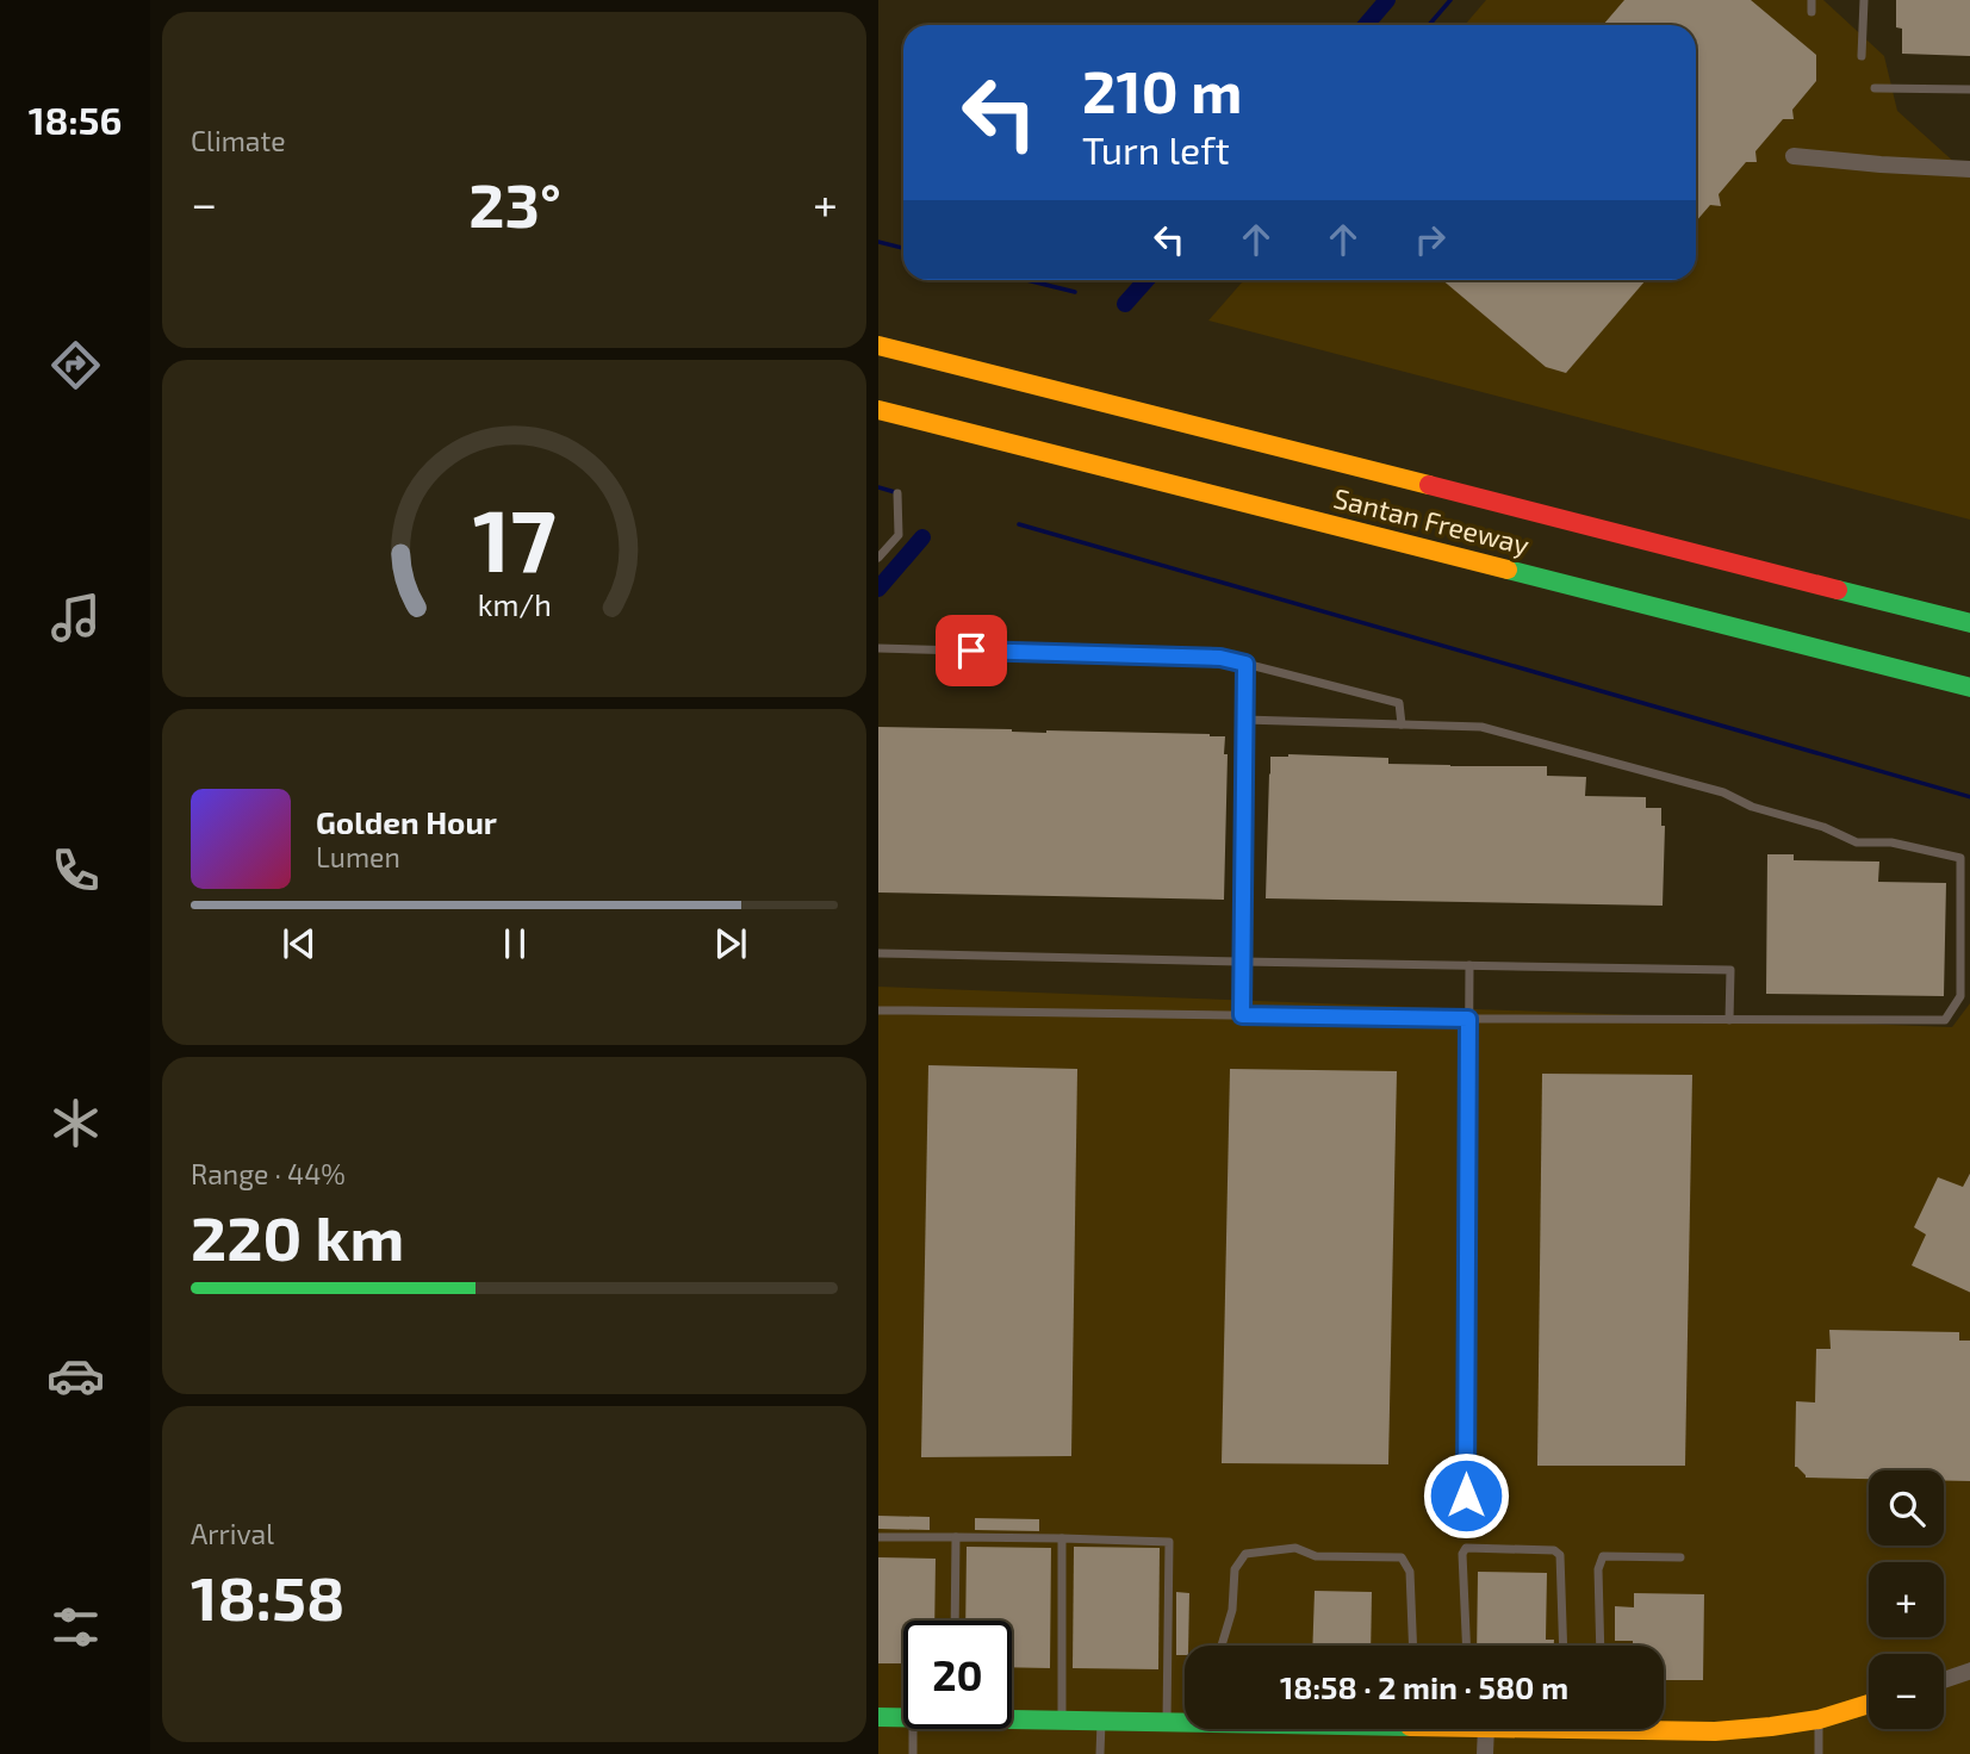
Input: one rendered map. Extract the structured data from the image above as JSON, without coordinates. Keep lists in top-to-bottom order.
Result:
{
  "streets": {
    "main road": ["Santan Freeway"]
  },
  "page": {
    "tabs": "18:56",
    "tile": [
      "Climate",
      ["Range · 44%", "220 km"],
      ["Arrival", "18:58"]
    ],
    "turn": ["210 m", "Turn left"],
    "heat": ["−", "23°", "+"],
    "song": ["Golden Hour", "Lumen"],
    "map_buttons": ["+", "−"],
    "limit": "20",
    "trip": "18:58 · 2 min · 580 m",
    "gauge": ["17", "km/h"]
  }
}
